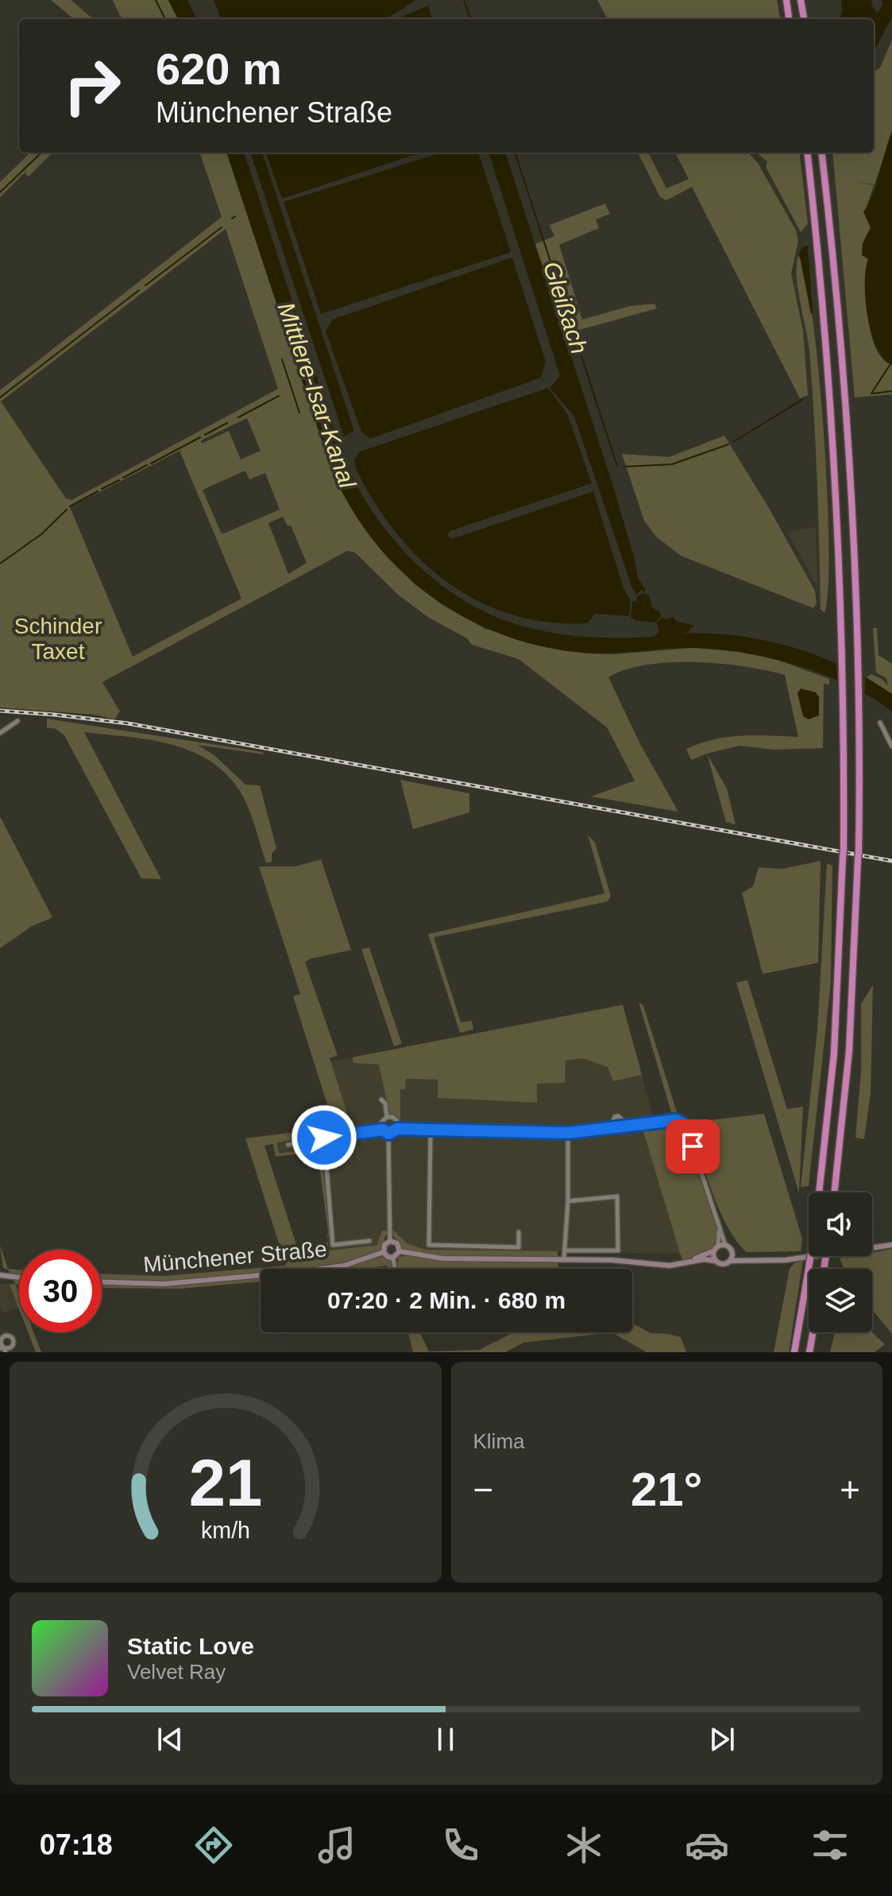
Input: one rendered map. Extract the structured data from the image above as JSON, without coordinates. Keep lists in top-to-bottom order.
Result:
{
  "streets": {
    "main road": ["Münchener Straße"]
  },
  "water": ["Gleißach", "Mittlere-Isar-Kanal"],
  "parks": ["Schinder Taxet"],
  "page": {
    "turn": ["620 m", "Münchener Straße"],
    "limit": "30",
    "trip": "07:20 · 2 Min. · 680 m",
    "tile": "Klima",
    "heat": ["−", "21°", "+"],
    "song": ["Static Love", "Velvet Ray"],
    "tabs": "07:18",
    "gauge": ["21", "km/h"]
  }
}
